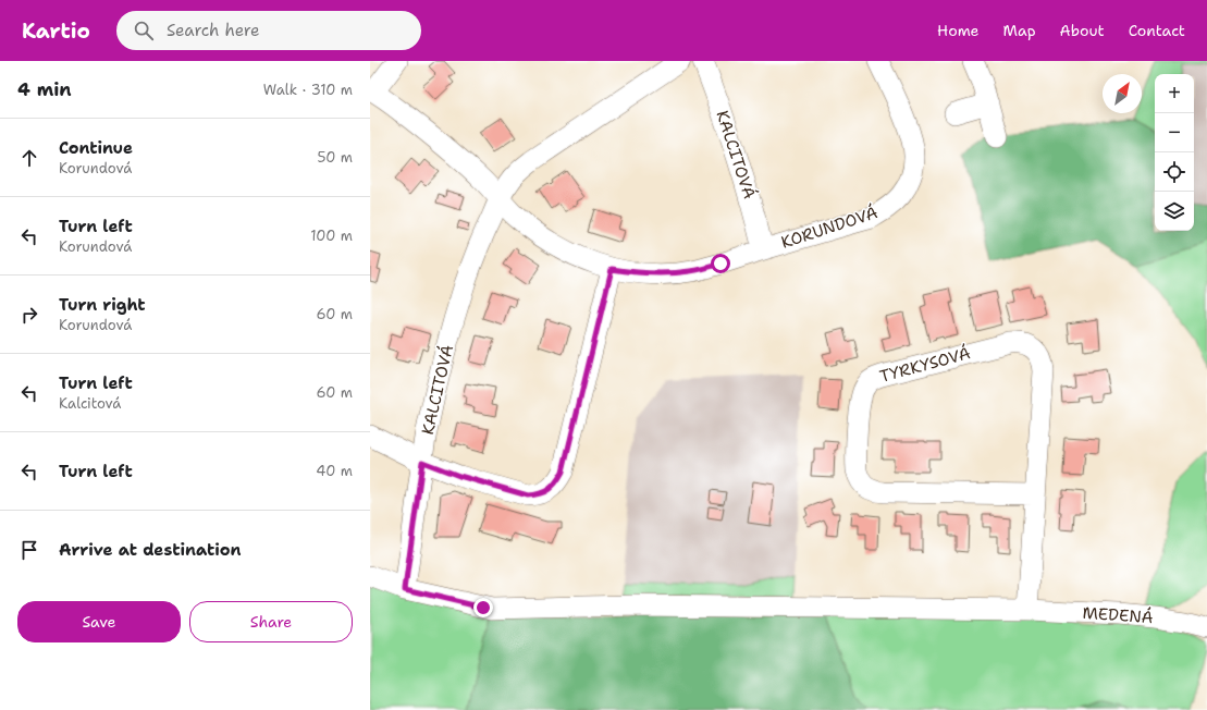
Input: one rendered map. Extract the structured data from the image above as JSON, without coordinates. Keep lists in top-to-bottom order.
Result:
{
  "streets": {
    "street": [
      "KALCITOVÁ",
      "KORUNDOVÁ",
      "TYRKYSOVÁ",
      "MEDENÁ"
    ]
  },
  "crossings": [
    ["KALCITOVÁ", "KORUNDOVÁ"],
    ["KALCITOVÁ", "MEDENÁ"],
    ["TYRKYSOVÁ", "MEDENÁ"]
  ],
  "north": "top right",
  "page": {
    "header": "Kartio",
    "search": "Search here",
    "nav": [
      "Home",
      "Map",
      "About",
      "Contact"
    ],
    "heading": ["4 min", "Walk · 310 m"],
    "map_buttons": ["+", "−"],
    "list": [
      ["Continue", "Korundová", "50 m"],
      ["Turn left", "Korundová", "100 m"],
      ["Turn right", "Korundová", "60 m"],
      ["Turn left", "Kalcitová", "60 m"],
      ["Turn left", "40 m"],
      "Arrive at destination"
    ],
    "buttons": ["Save", "Share"]
  }
}
